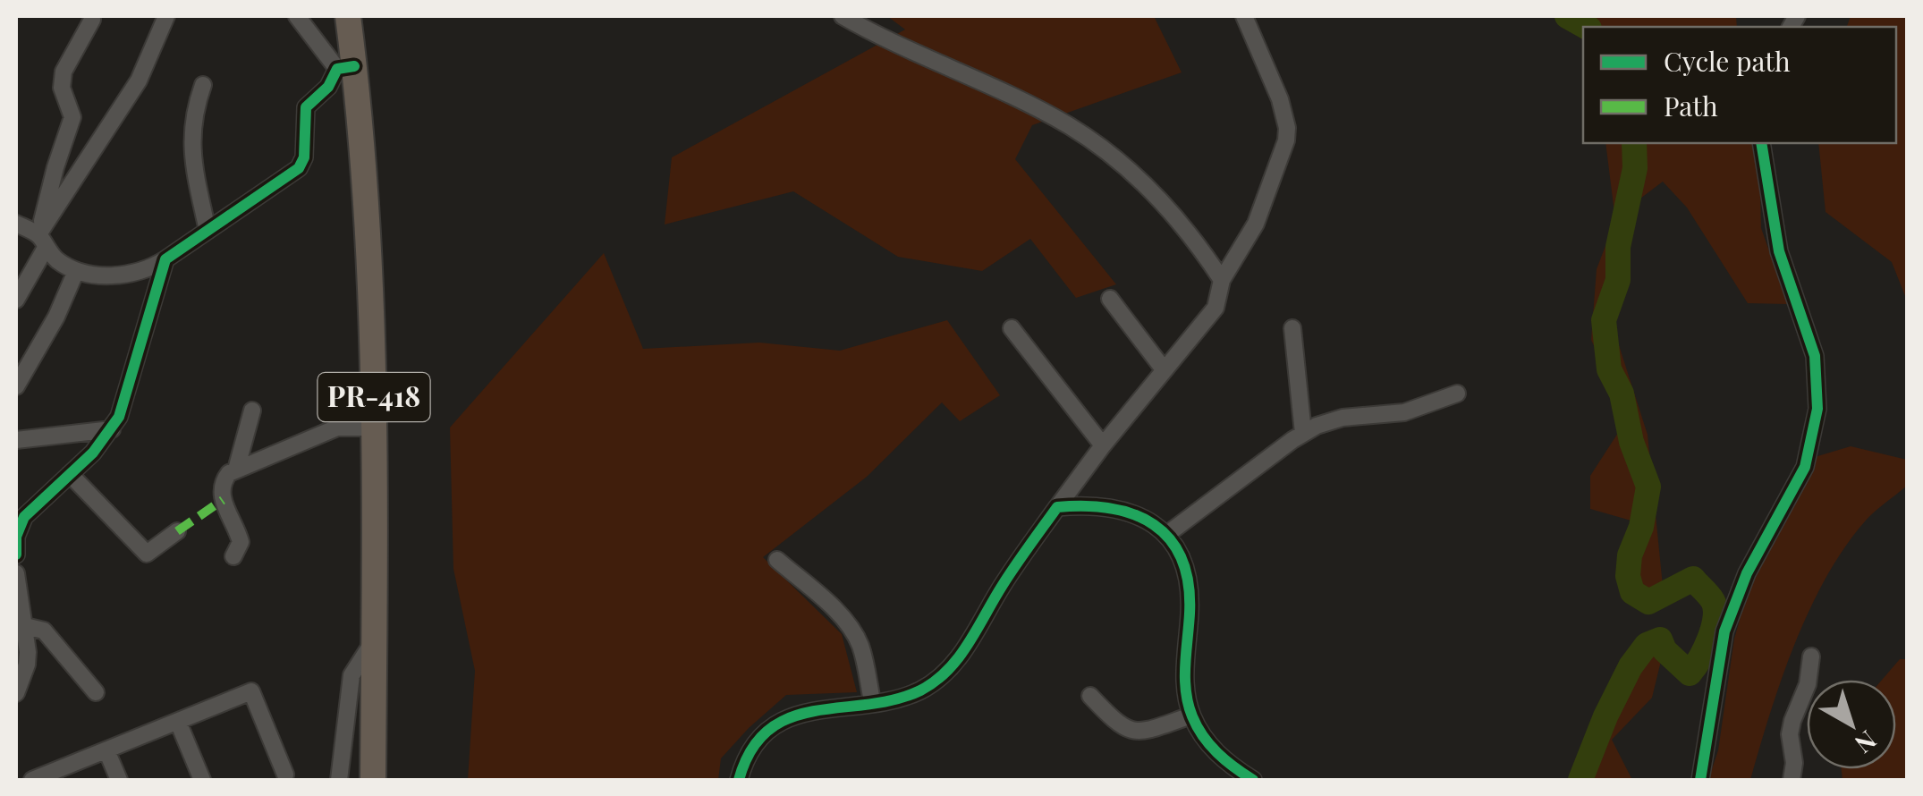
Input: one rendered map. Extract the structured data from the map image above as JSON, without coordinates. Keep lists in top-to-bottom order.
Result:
{
  "streets": {
    "highway": ["PR-418"]
  },
  "legend": ["Cycle path", "Path"],
  "north": "bottom right"
}
